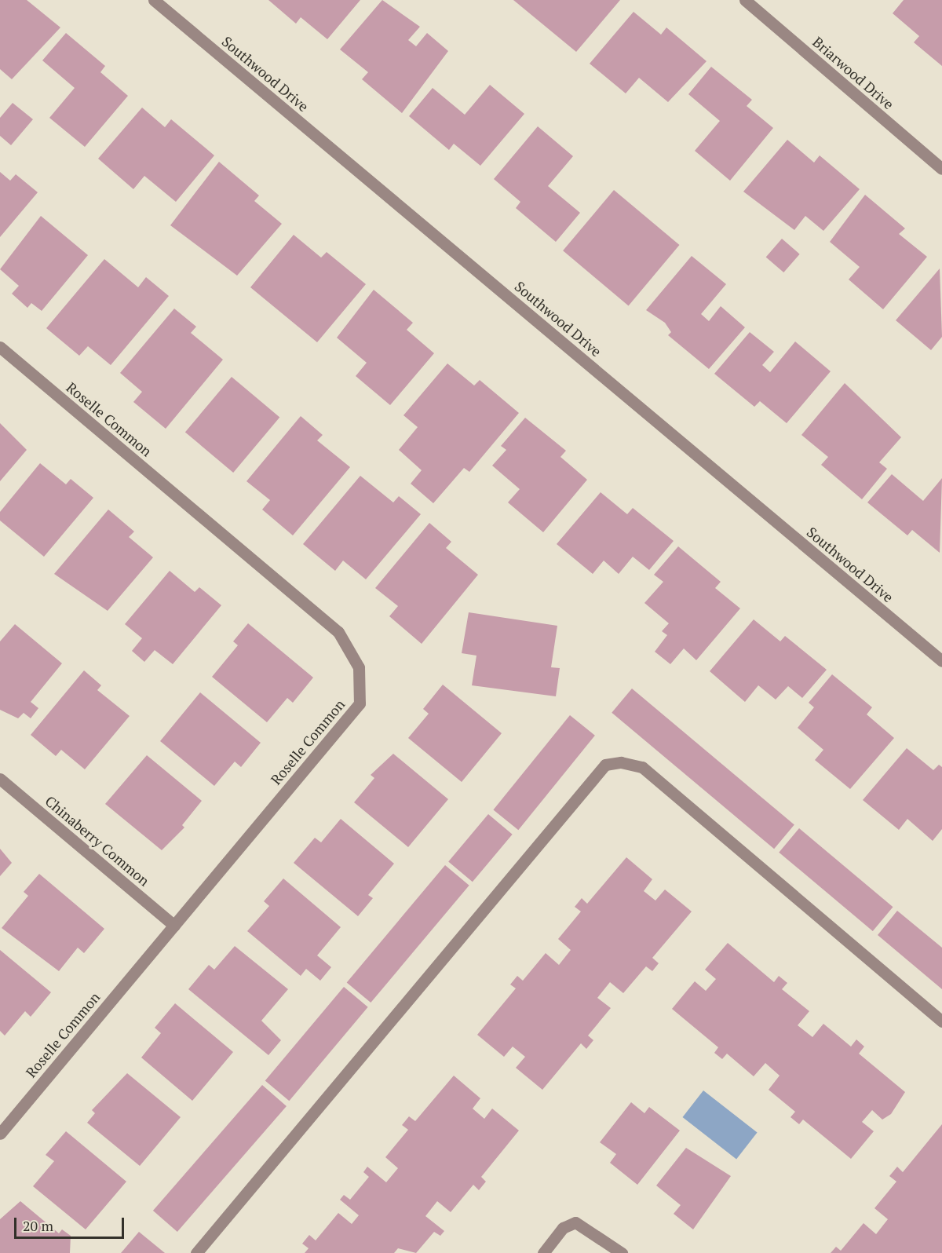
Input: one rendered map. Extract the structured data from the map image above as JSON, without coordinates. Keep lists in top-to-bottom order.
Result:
{
  "streets": {
    "street": [
      "Briarwood Drive",
      "Southwood Drive",
      "Roselle Common",
      "Chinaberry Common"
    ]
  },
  "crossings": [
    ["Roselle Common", "Chinaberry Common"]
  ],
  "scale_bar": "20 m"
}
